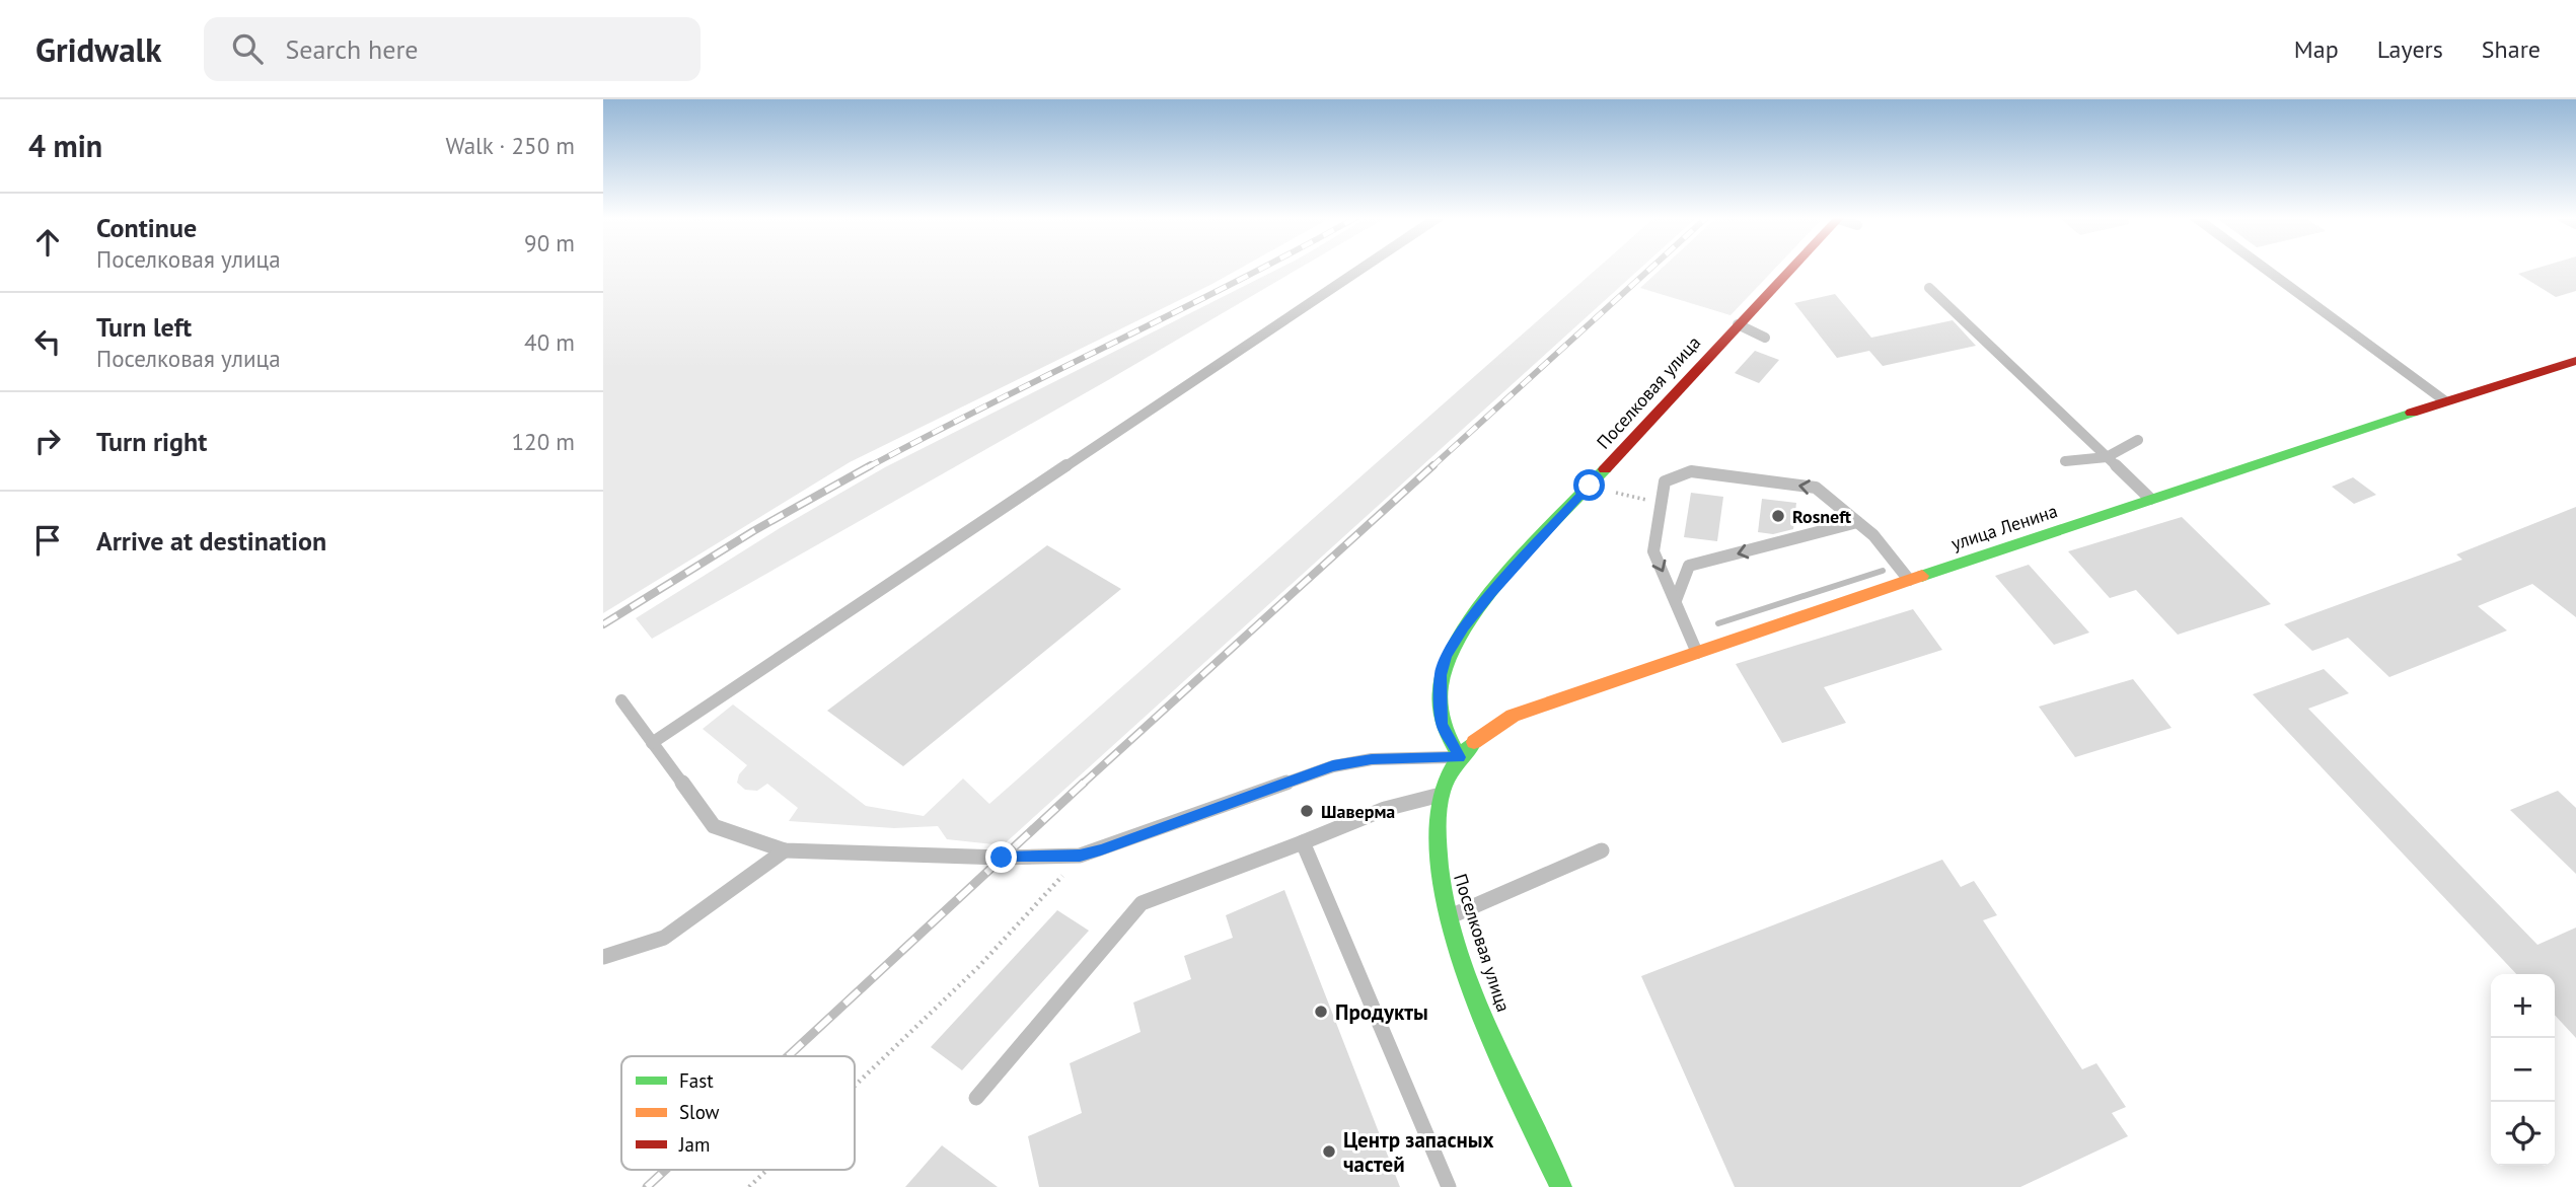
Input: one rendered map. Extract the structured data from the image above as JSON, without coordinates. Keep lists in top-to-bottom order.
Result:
{
  "streets": {
    "street": ["Поселковая улица", "улица Ленина"]
  },
  "crossings": [
    ["Поселковая улица", "улица Ленина"]
  ],
  "places": [
    "Rosneft",
    "Шаверма",
    "Продукты",
    "Центр запасных частей"
  ],
  "legend": ["Fast", "Slow", "Jam"],
  "page": {
    "header": "Gridwalk",
    "search": "Search here",
    "nav": ["Map", "Layers", "Share"],
    "heading": ["4 min", "Walk · 250 m"],
    "list": [
      ["Continue", "Поселковая улица", "90 m"],
      ["Turn left", "Поселковая улица", "40 m"],
      ["Turn right", "120 m"],
      "Arrive at destination"
    ],
    "map_buttons": ["+", "−"]
  }
}
